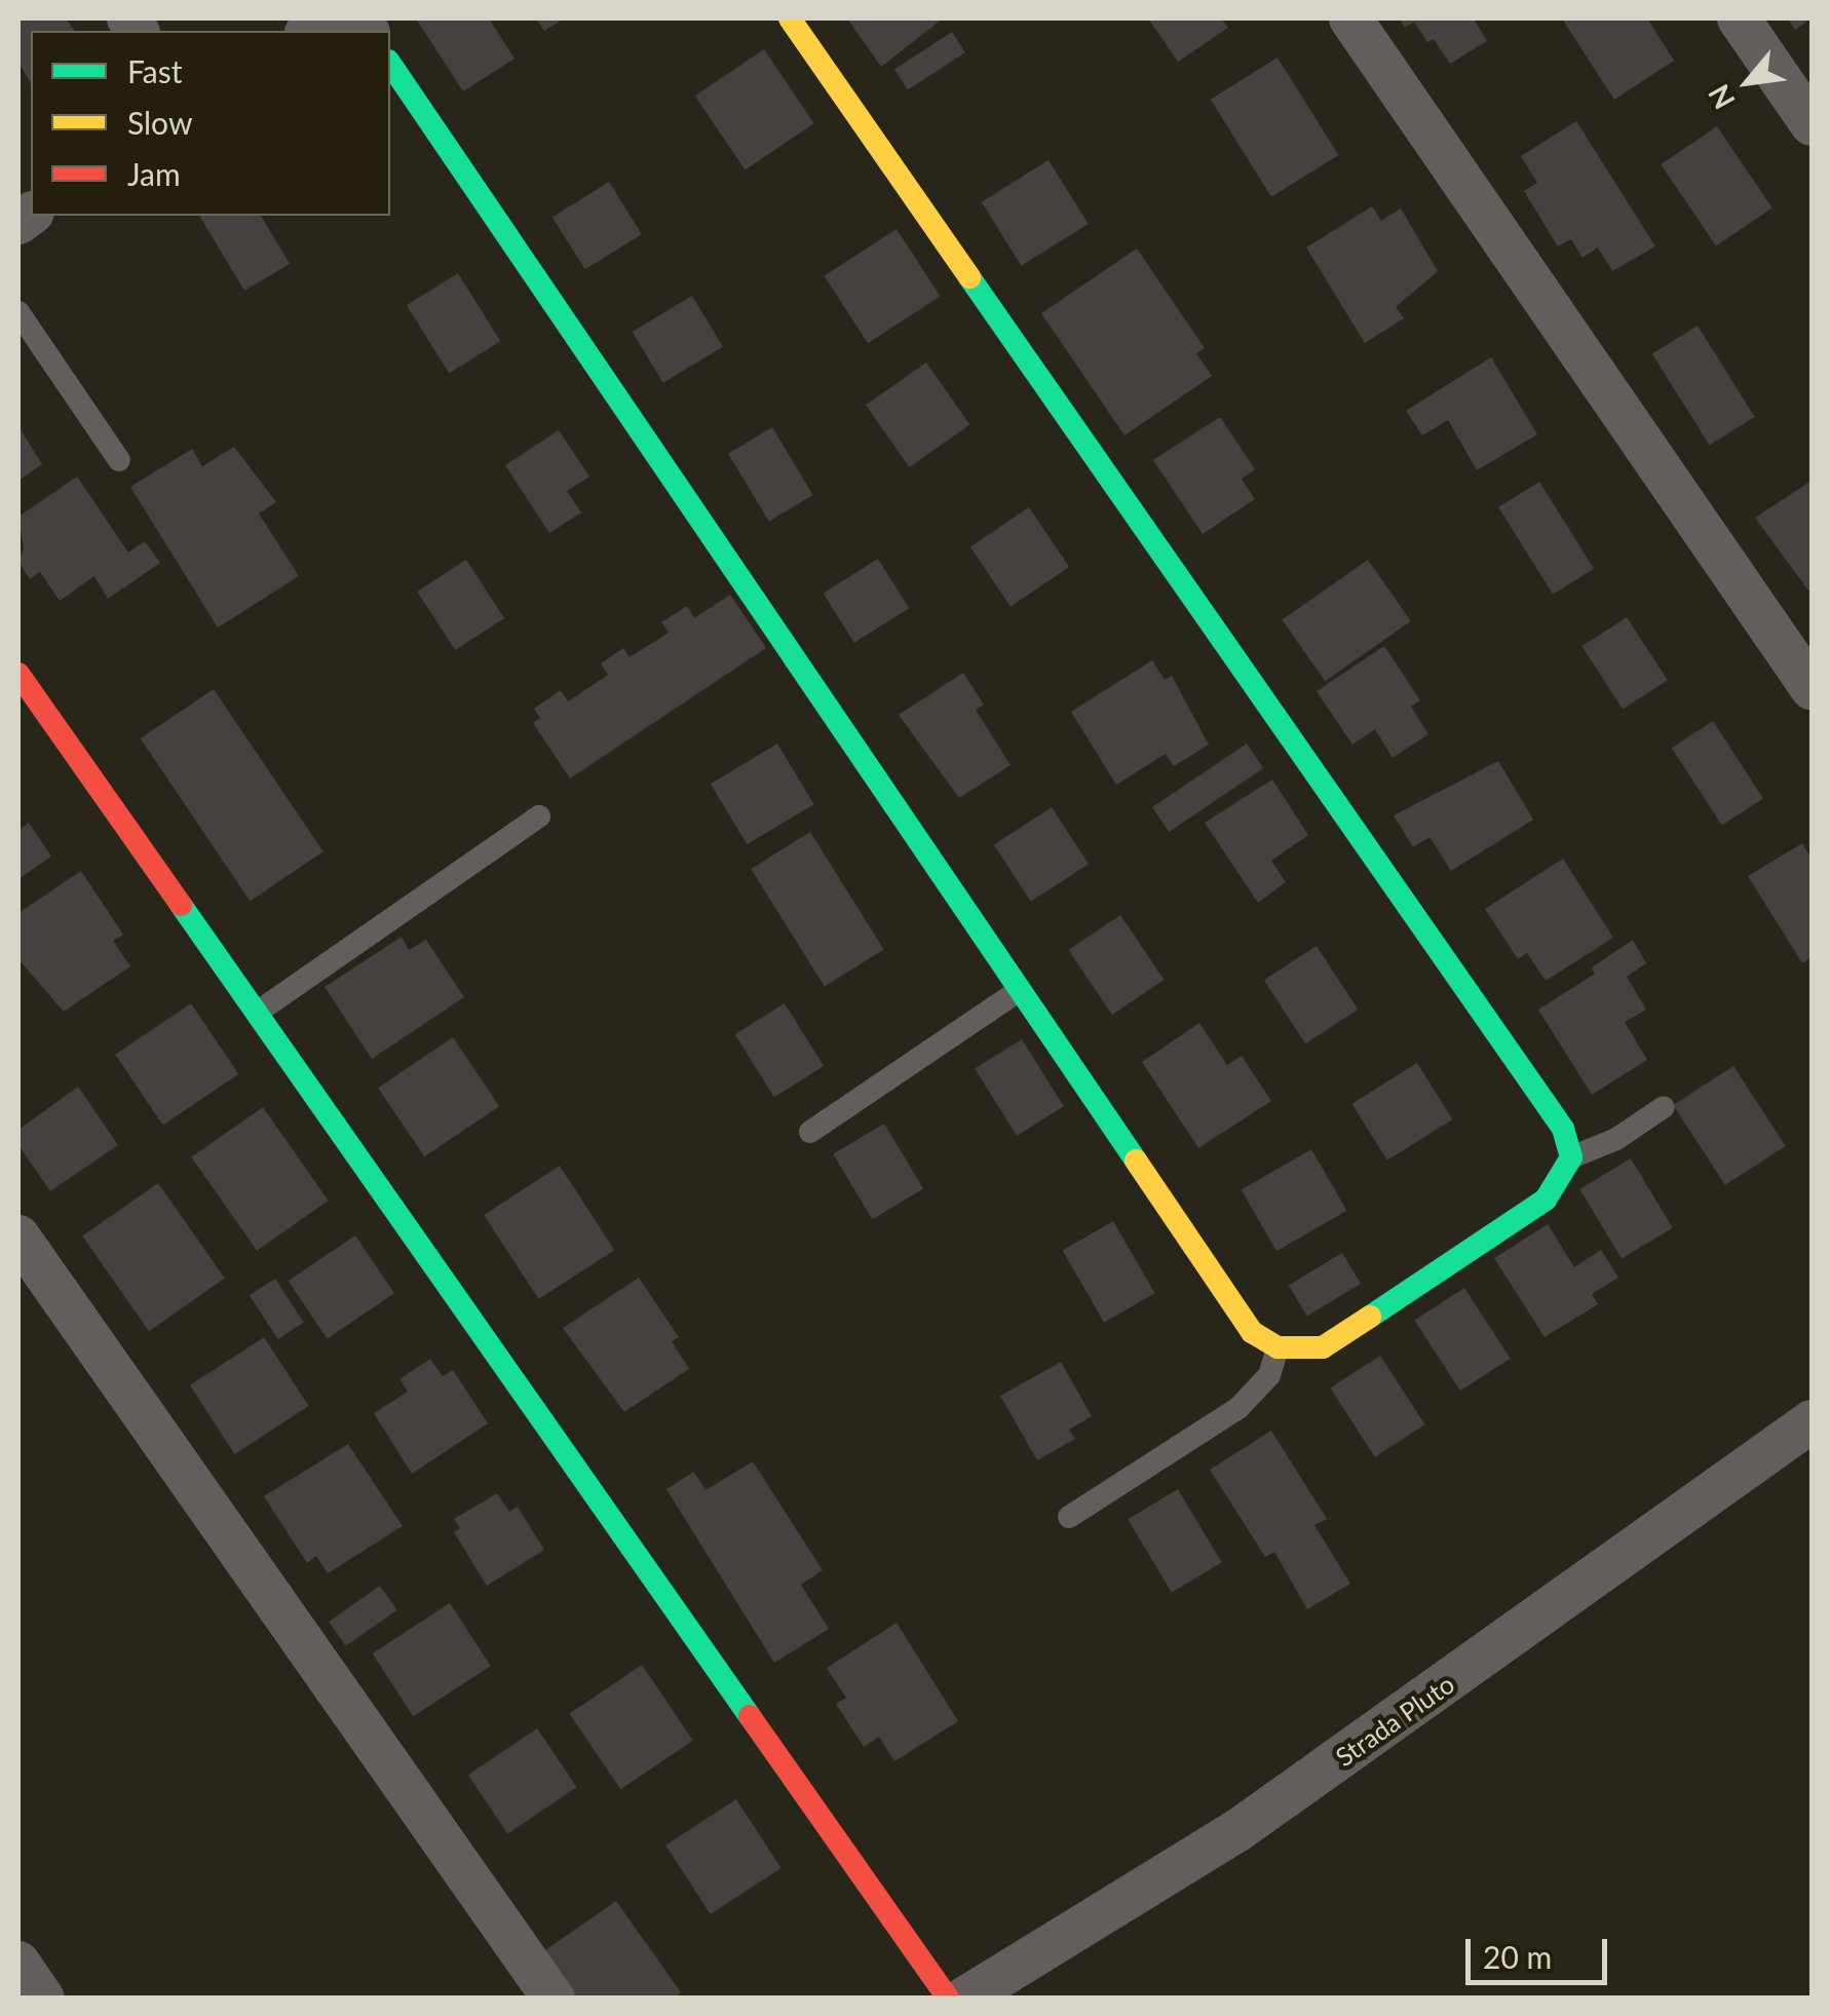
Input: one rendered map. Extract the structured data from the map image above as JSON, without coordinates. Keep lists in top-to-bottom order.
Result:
{
  "streets": {
    "street": ["Strada Pluto"]
  },
  "legend": ["Fast", "Slow", "Jam"],
  "scale_bar": "20 m",
  "north": "bottom left"
}
